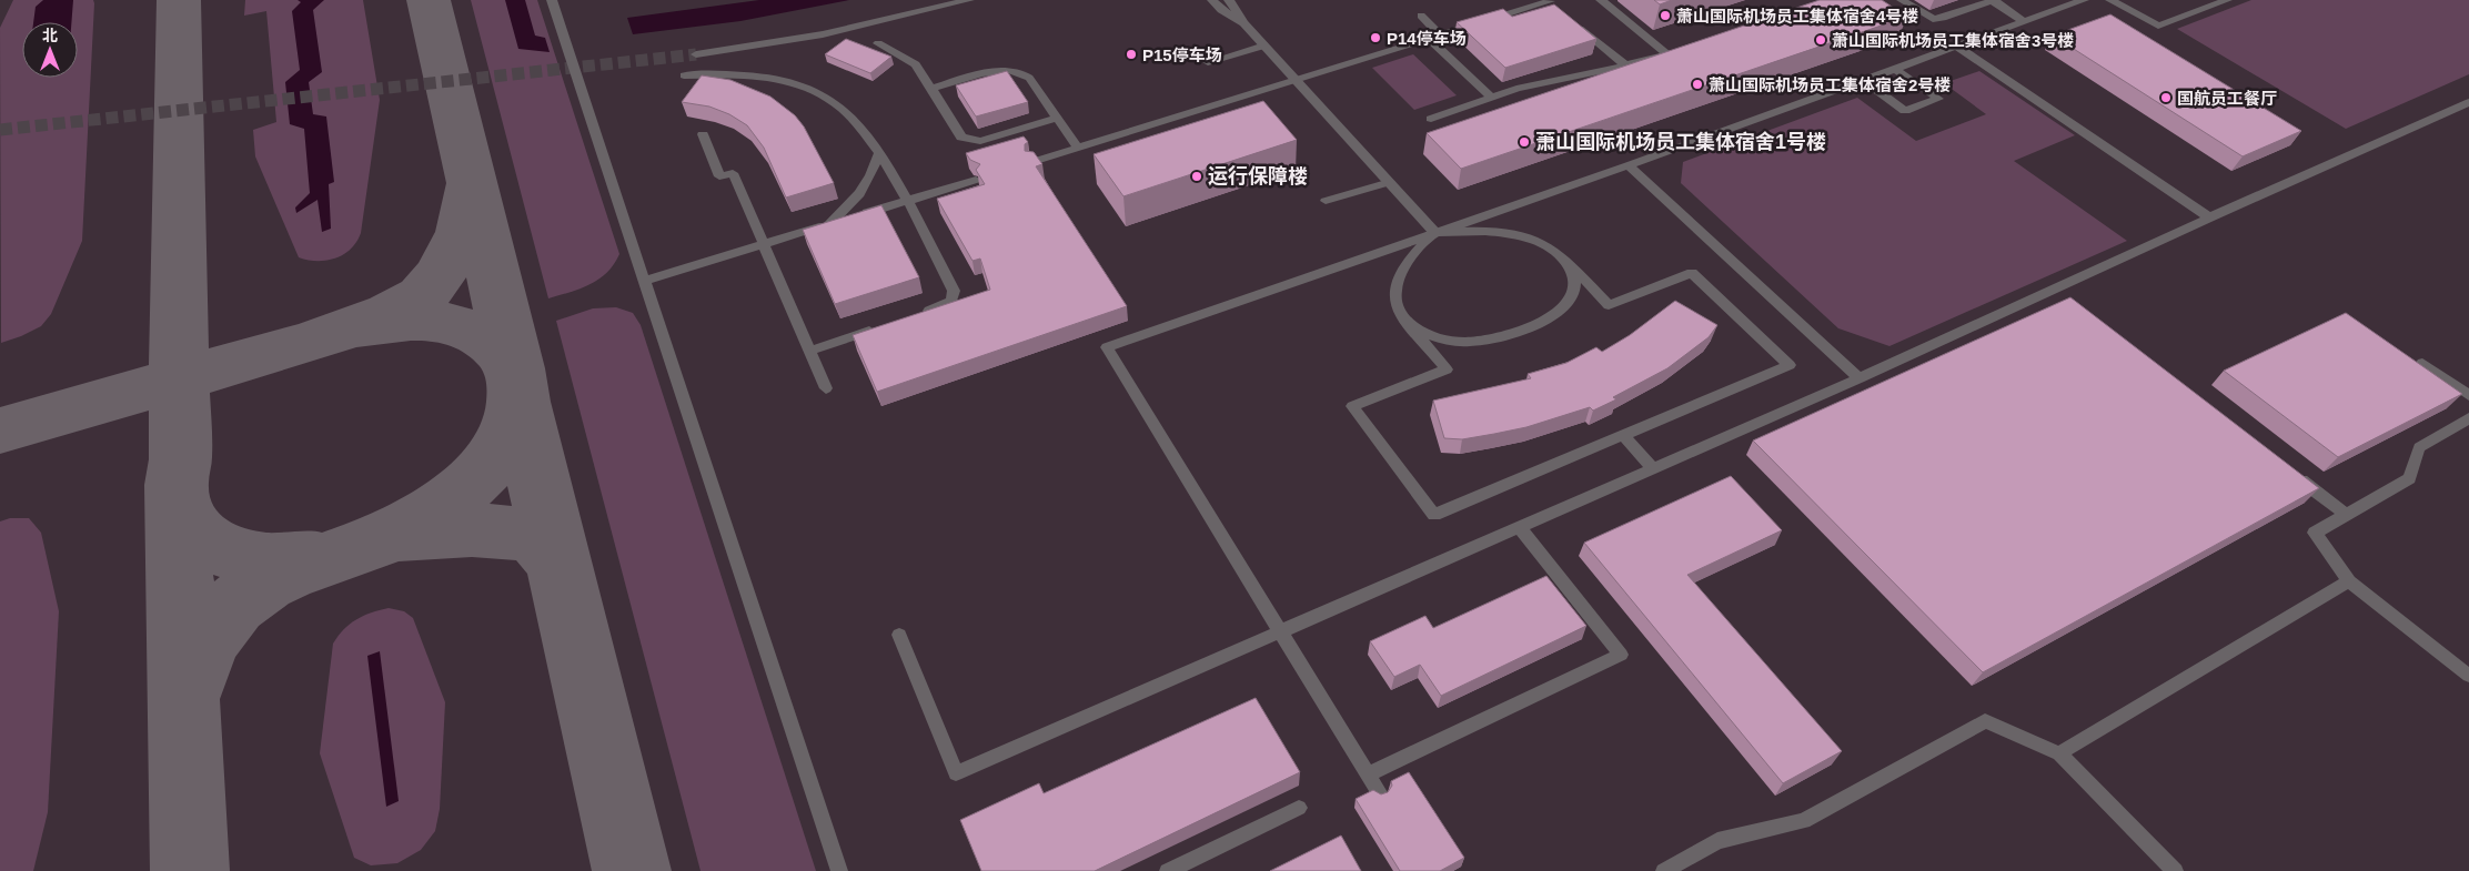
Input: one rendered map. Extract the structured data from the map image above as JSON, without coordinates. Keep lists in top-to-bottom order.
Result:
{
  "places": [
    "萧山国际机场员工集体宿舍4号楼",
    "P14停车场",
    "萧山国际机场员工集体宿舍3号楼",
    "P15停车场",
    "萧山国际机场员工集体宿舍2号楼",
    "国航员工餐厅",
    "萧山国际机场员工集体宿舍1号楼",
    "运行保障楼"
  ],
  "north": "top"
}
